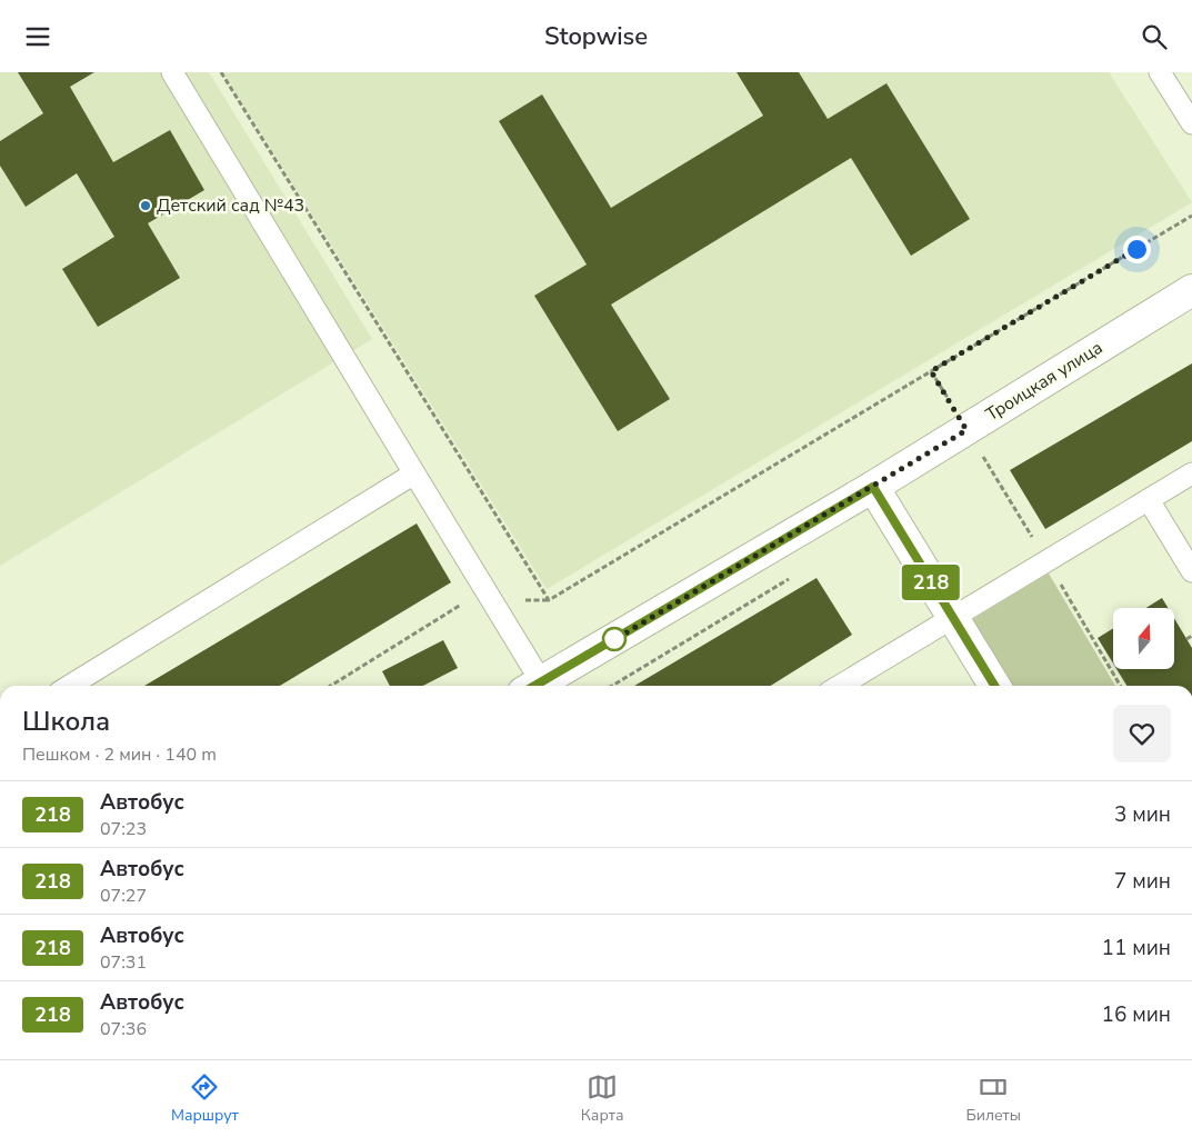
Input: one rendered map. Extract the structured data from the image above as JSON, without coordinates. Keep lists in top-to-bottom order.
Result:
{
  "streets": {
    "main road": ["Троицкая улица"]
  },
  "places": ["Детский сад №43"],
  "lines": ["bus line 218"],
  "north": "top",
  "page": {
    "header": "Stopwise",
    "on_map": "218",
    "heading": ["Школа", "Пешком · 2 мин · 140 m"],
    "list": [
      {
        "mark": "218",
        "name": "Автобус",
        "note": "07:23",
        "value": "3 мин"
      },
      {
        "mark": "218",
        "name": "Автобус",
        "note": "07:27",
        "value": "7 мин"
      },
      {
        "mark": "218",
        "name": "Автобус",
        "note": "07:31",
        "value": "11 мин"
      },
      {
        "mark": "218",
        "name": "Автобус",
        "note": "07:36",
        "value": "16 мин"
      }
    ],
    "tabs": ["Маршрут", "Карта", "Билеты"]
  }
}
